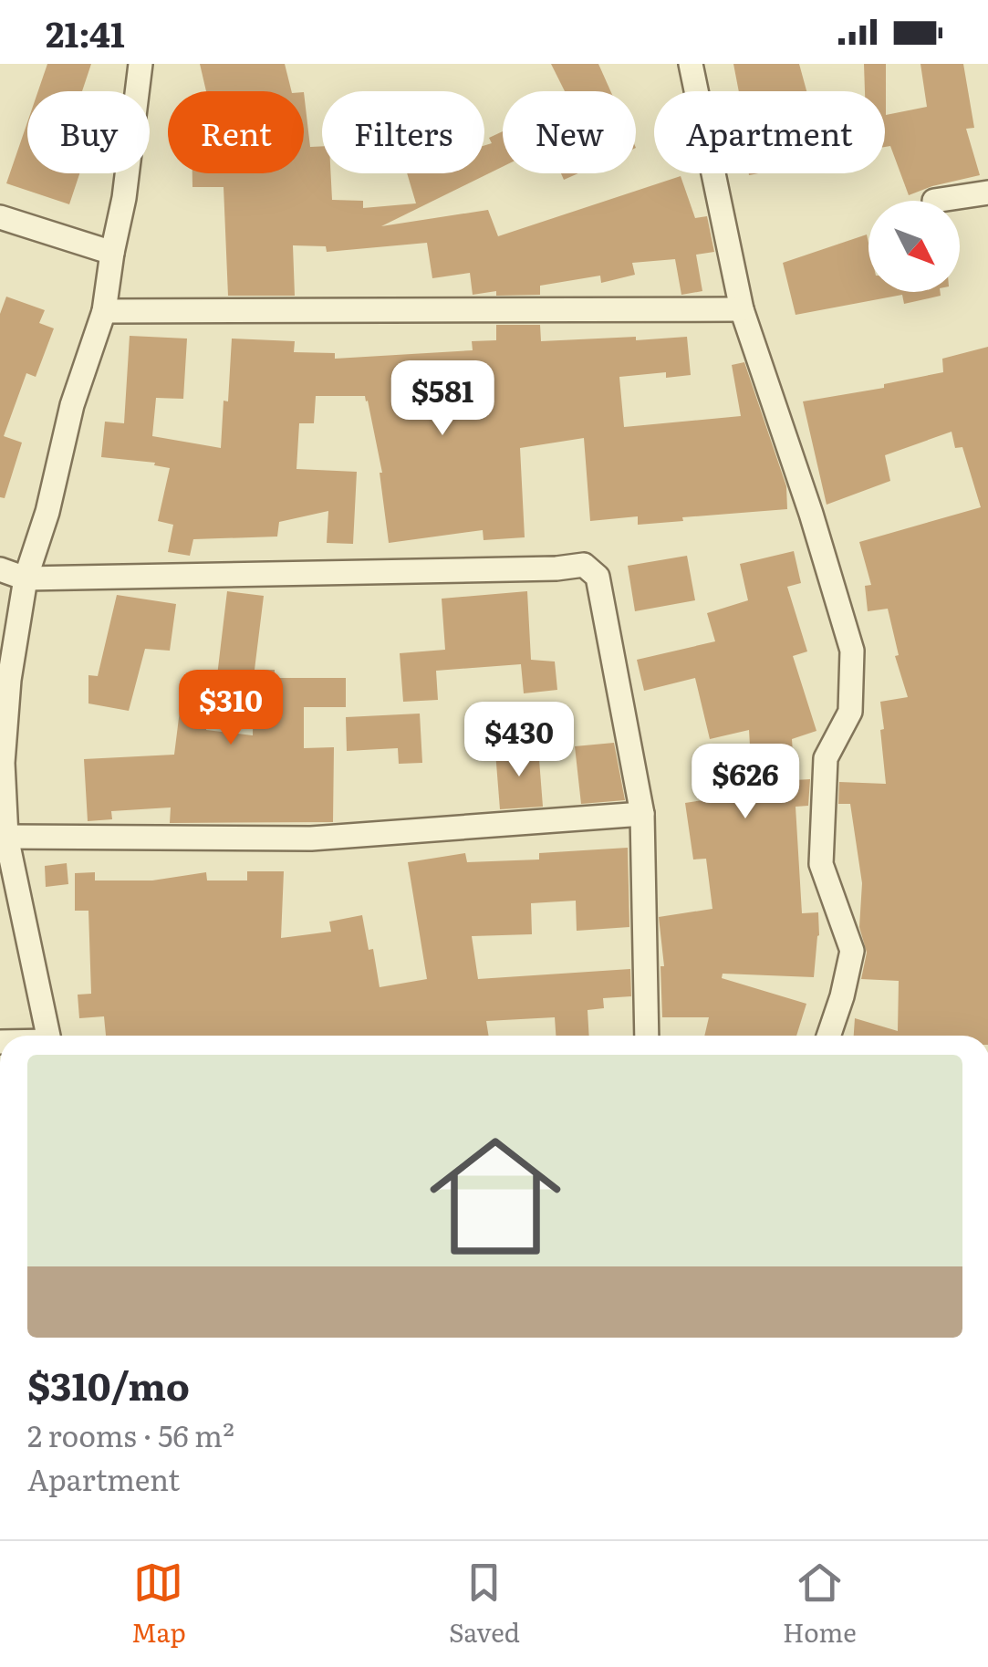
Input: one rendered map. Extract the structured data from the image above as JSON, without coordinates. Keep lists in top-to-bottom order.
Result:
{
  "north": "bottom right",
  "page": {
    "status": "21:41",
    "chip": [
      "Buy",
      "Rent",
      "Filters",
      "New",
      "Apartment"
    ],
    "price": [
      "$581",
      "$310",
      "$430",
      "$626"
    ],
    "list": [
      {
        "name": "$310/mo",
        "note": "2 rooms · 56 m² · Apartment"
      }
    ],
    "tabs": ["Map", "Saved", "Home"]
  }
}
